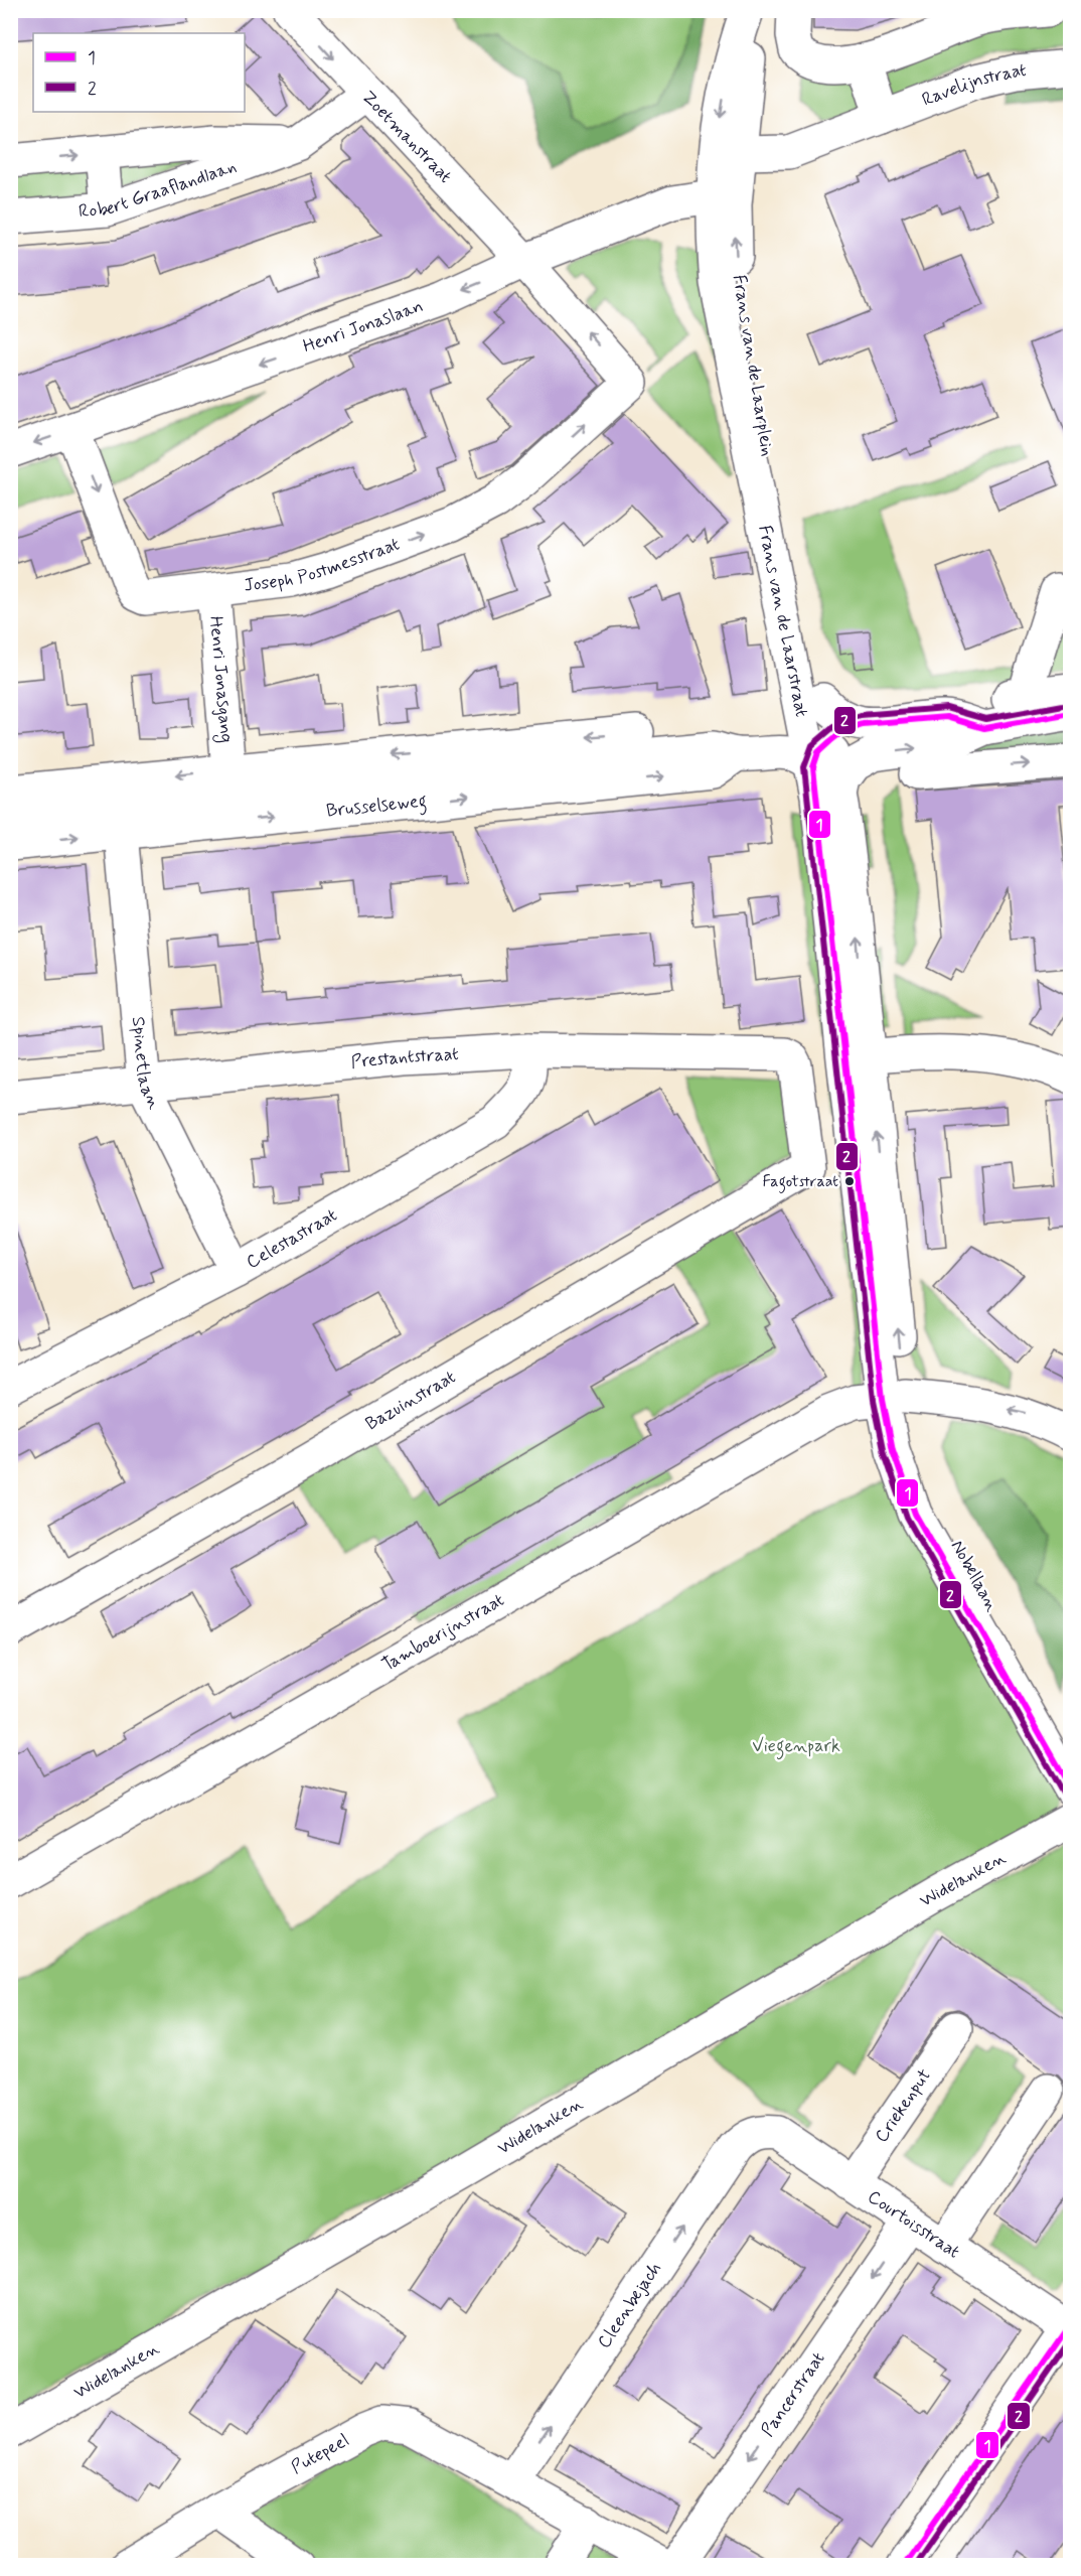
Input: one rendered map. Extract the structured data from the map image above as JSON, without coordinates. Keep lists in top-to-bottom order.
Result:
{
  "streets": {
    "street": [
      "Ravelijnstraat",
      "Zoetmanstraat",
      "Robert Graaflandlaan",
      "Henri Jonaslaan",
      "Frans van de Laarplein",
      "Joseph Postmesstraat",
      "Frans van de Laarstraat",
      "Henri Jonasgang",
      "Brusselseweg",
      "Prestantstraat",
      "Spinetlaan",
      "Celestastraat",
      "Bazuinstraat",
      "Nobellaan",
      "Tamboerijnstraat",
      "Widelanken",
      "Criekenput",
      "Courtoisstraat",
      "Cleenbejach",
      "Pancerstraat",
      "Putepeel"
    ]
  },
  "crossings": [
    ["Ravelijnstraat", "Frans van de Laarplein"],
    ["Zoetmanstraat", "Robert Graaflandlaan"],
    ["Zoetmanstraat", "Henri Jonaslaan"],
    ["Zoetmanstraat", "Joseph Postmesstraat"],
    ["Henri Jonaslaan", "Frans van de Laarplein"],
    ["Henri Jonaslaan", "Joseph Postmesstraat"],
    ["Frans van de Laarplein", "Frans van de Laarstraat"],
    ["Joseph Postmesstraat", "Henri Jonasgang"],
    ["Frans van de Laarstraat", "Brusselseweg"],
    ["Brusselseweg", "Spinetlaan"],
    ["Prestantstraat", "Spinetlaan"],
    ["Prestantstraat", "Celestastraat"],
    ["Prestantstraat", "Bazuinstraat"],
    ["Spinetlaan", "Celestastraat"],
    ["Nobellaan", "Tamboerijnstraat"],
    ["Criekenput", "Courtoisstraat"],
    ["Courtoisstraat", "Cleenbejach"],
    ["Courtoisstraat", "Pancerstraat"],
    ["Cleenbejach", "Putepeel"]
  ],
  "one_way": ["Henri Jonaslaan", "Cleenbejach"],
  "parks": ["Viegenpark"],
  "places": ["Fagotstraat"],
  "lines": ["transit line 2", "transit line 1"],
  "legend": ["1", "2"]
}
